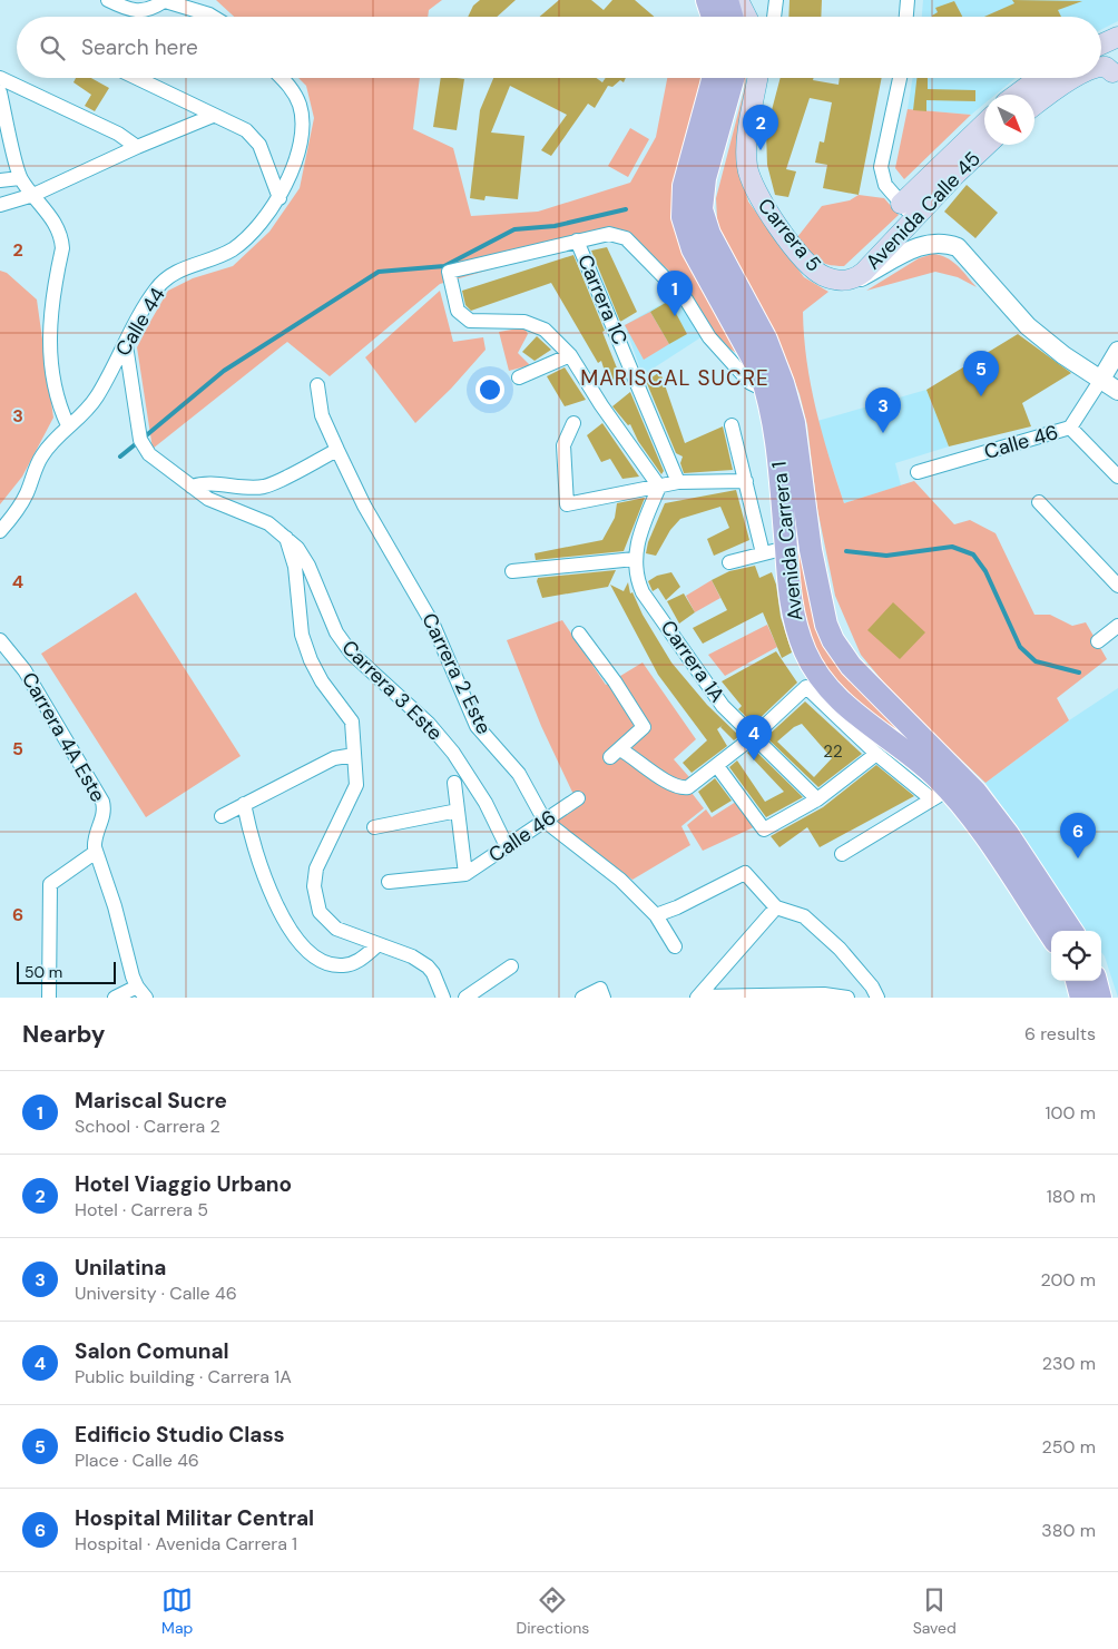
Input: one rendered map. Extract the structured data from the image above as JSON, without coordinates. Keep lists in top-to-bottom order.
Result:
{
  "streets": {
    "main road": ["Avenida Calle 45", "Carrera 5", "Avenida Carrera 1"],
    "street": [
      "Carrera 1C",
      "Calle 44",
      "Calle 46",
      "Carrera 1A",
      "Carrera 2 Este",
      "Carrera 3 Este",
      "Carrera 4A Este"
    ]
  },
  "crossings": [
    ["Avenida Calle 45", "Carrera 5"],
    ["Calle 44", "Carrera 3 Este"],
    ["Calle 46", "Carrera 2 Este"],
    ["Calle 46", "Carrera 3 Este"]
  ],
  "districts": ["MARISCAL SUCRE"],
  "house_numbers": ["22"],
  "scale_bar": "50 m",
  "north": "bottom right",
  "page": {
    "search": "Search here",
    "pins": [
      "2",
      "1",
      "5",
      "3",
      "4",
      "6"
    ],
    "scale": "50 m",
    "heading": ["Nearby", "6 results"],
    "list": [
      {
        "mark": "1",
        "name": "Mariscal Sucre",
        "note": "School · Carrera 2",
        "value": "100 m"
      },
      {
        "mark": "2",
        "name": "Hotel Viaggio Urbano",
        "note": "Hotel · Carrera 5",
        "value": "180 m"
      },
      {
        "mark": "3",
        "name": "Unilatina",
        "note": "University · Calle 46",
        "value": "200 m"
      },
      {
        "mark": "4",
        "name": "Salon Comunal",
        "note": "Public building · Carrera 1A",
        "value": "230 m"
      },
      {
        "mark": "5",
        "name": "Edificio Studio Class",
        "note": "Place · Calle 46",
        "value": "250 m"
      },
      {
        "mark": "6",
        "name": "Hospital Militar Central",
        "note": "Hospital · Avenida Carrera 1",
        "value": "380 m"
      }
    ],
    "nav": ["Map", "Directions", "Saved"]
  },
  "grid": {
    "rows": [
      "2",
      "3",
      "4",
      "5",
      "6"
    ]
  }
}
